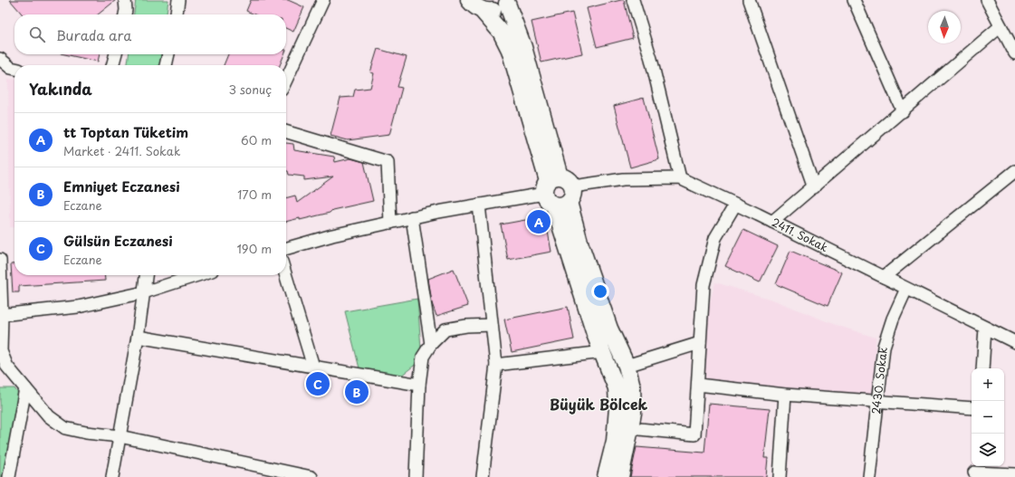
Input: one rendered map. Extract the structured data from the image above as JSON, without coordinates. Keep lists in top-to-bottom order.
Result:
{
  "streets": {
    "street": ["2411. Sokak", "2430. Sokak"]
  },
  "crossings": [
    ["2411. Sokak", "2430. Sokak"]
  ],
  "districts": ["Büyük Bölcek"],
  "north": "bottom",
  "page": {
    "search": "Burada ara",
    "heading": ["Yakında", "3 sonuç"],
    "list": [
      {
        "mark": "A",
        "name": "tt Toptan Tüketim",
        "note": "Market · 2411. Sokak",
        "value": "60 m"
      },
      {
        "mark": "B",
        "name": "Emniyet Eczanesi",
        "note": "Eczane",
        "value": "170 m"
      },
      {
        "mark": "C",
        "name": "Gülsün Eczanesi",
        "note": "Eczane",
        "value": "190 m"
      }
    ],
    "pins": ["A", "C", "B"],
    "map_buttons": ["+", "−"]
  }
}
